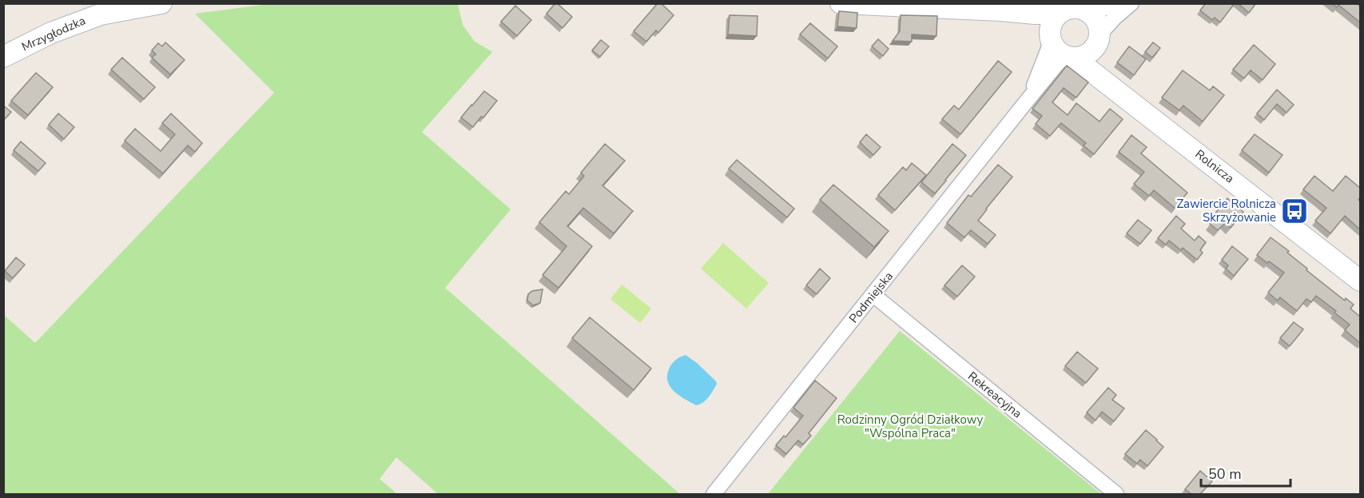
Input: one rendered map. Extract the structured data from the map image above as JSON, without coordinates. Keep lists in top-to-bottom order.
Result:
{
  "streets": {
    "street": [
      "Mrzygłodzka",
      "Rolnicza",
      "Podmiejska",
      "Rekreacyjna"
    ]
  },
  "crossings": [
    ["Rolnicza", "Podmiejska"],
    ["Podmiejska", "Rekreacyjna"]
  ],
  "parks": ["Rodzinny Ogród Działkowy \"Wspólna Praca\""],
  "places": {
    "bus stop": ["Zawiercie Rolnicza Skrzyżowanie"]
  },
  "scale_bar": "50 m"
}
